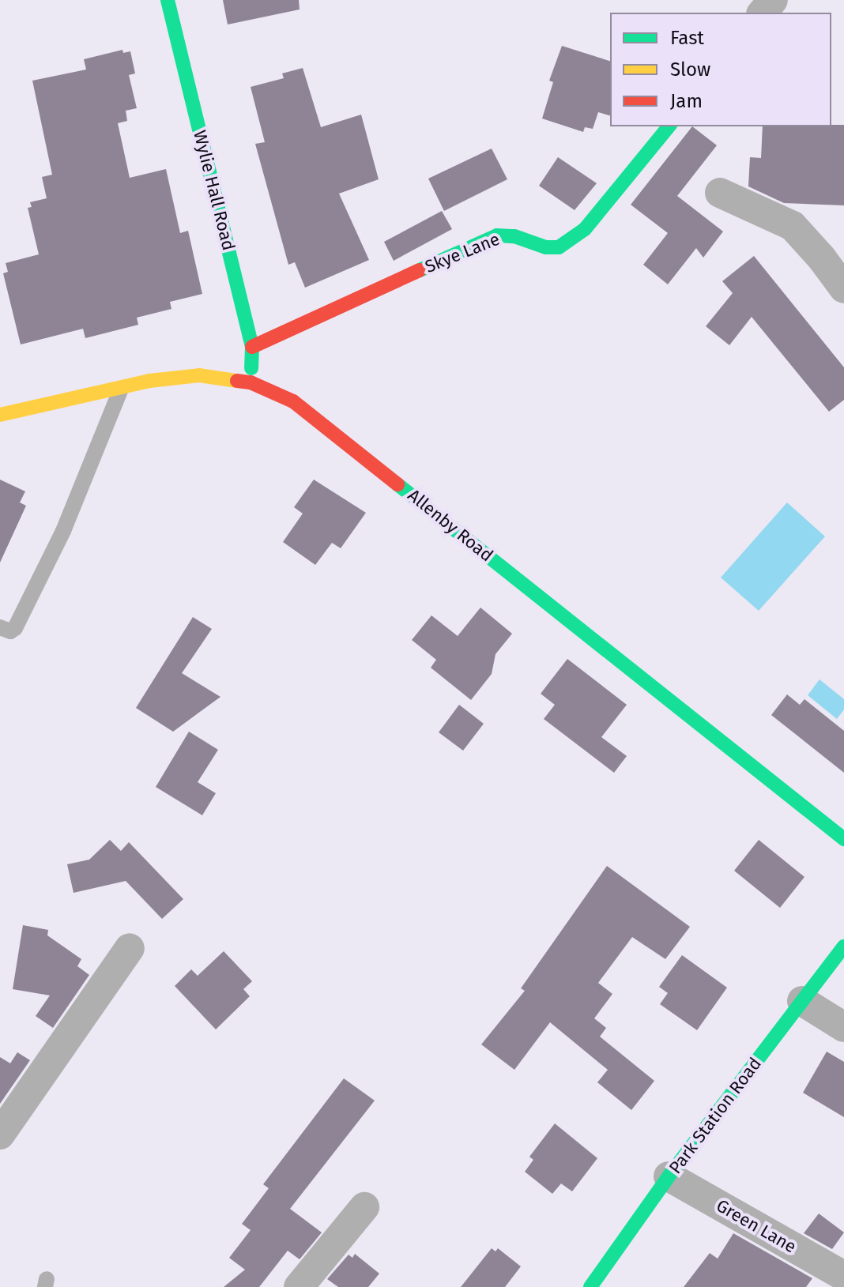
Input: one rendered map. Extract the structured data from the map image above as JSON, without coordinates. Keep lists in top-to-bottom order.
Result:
{
  "streets": {
    "street": [
      "Wylie Hall Road",
      "Skye Lane",
      "Allenby Road",
      "Park Station Road",
      "Green Lane"
    ]
  },
  "crossings": [
    ["Wylie Hall Road", "Skye Lane"],
    ["Wylie Hall Road", "Allenby Road"],
    ["Park Station Road", "Green Lane"]
  ],
  "legend": ["Fast", "Slow", "Jam"]
}
